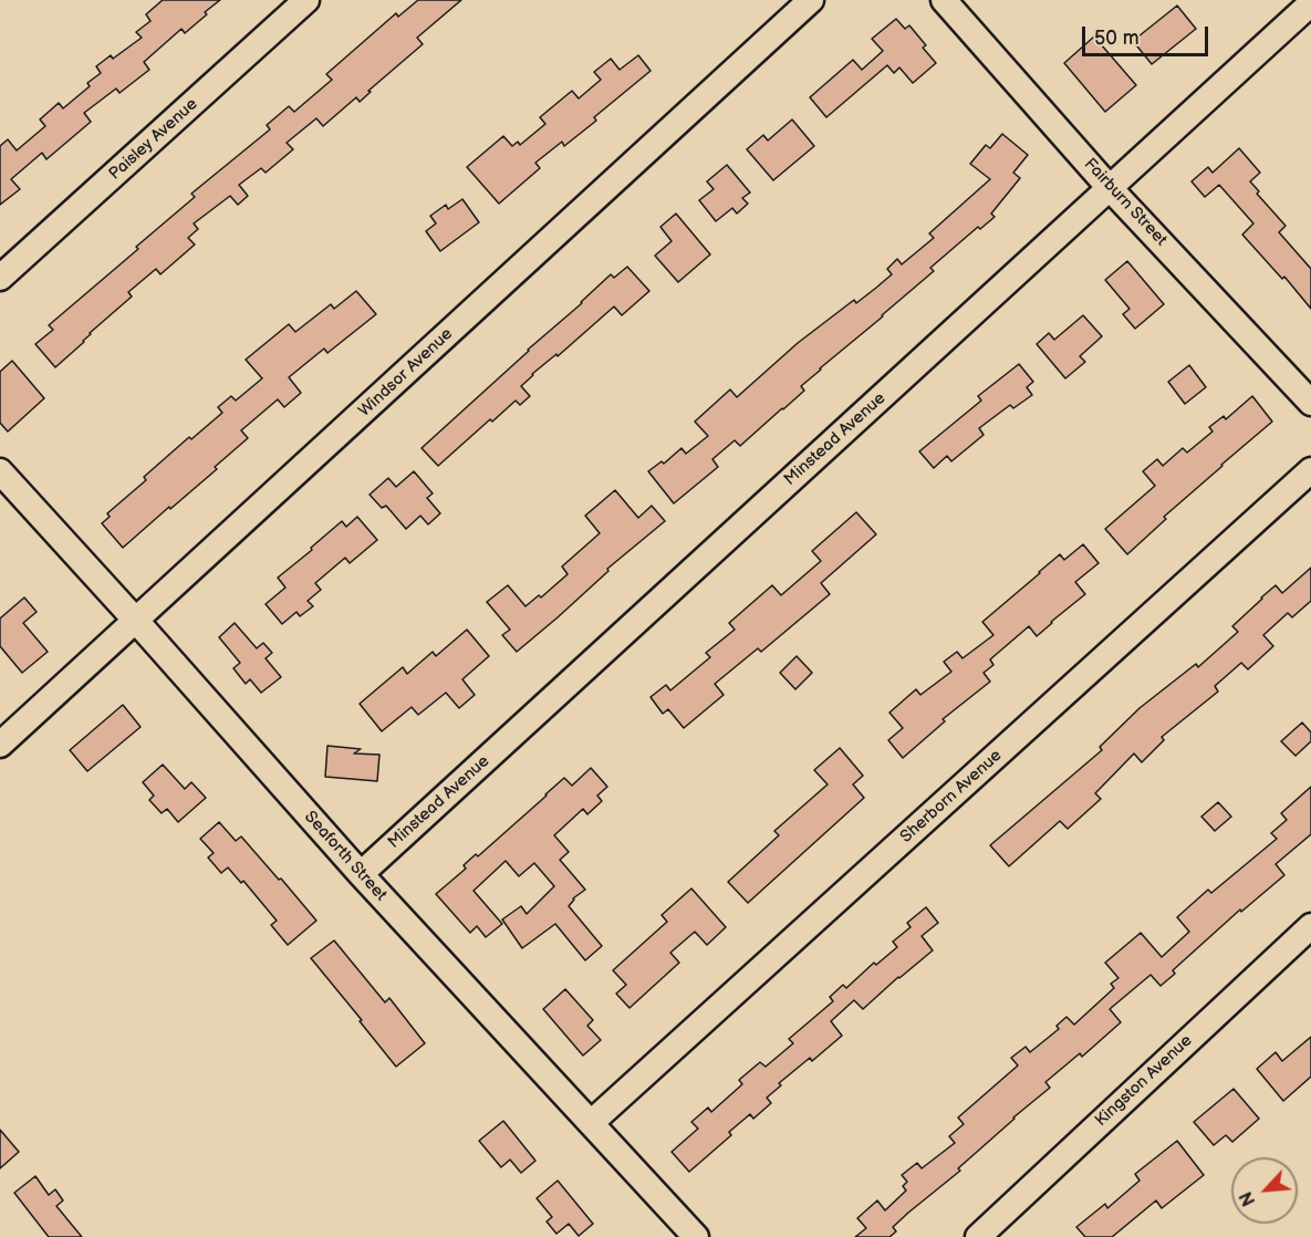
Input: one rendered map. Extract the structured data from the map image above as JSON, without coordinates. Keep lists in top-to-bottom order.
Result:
{
  "streets": {
    "street": [
      "Paisley Avenue",
      "Fairburn Street",
      "Windsor Avenue",
      "Minstead Avenue",
      "Sherborn Avenue",
      "Seaforth Street",
      "Kingston Avenue"
    ]
  },
  "crossings": [
    ["Fairburn Street", "Minstead Avenue"],
    ["Windsor Avenue", "Seaforth Street"],
    ["Minstead Avenue", "Seaforth Street"],
    ["Sherborn Avenue", "Seaforth Street"]
  ],
  "scale_bar": "50 m",
  "north": "bottom left"
}
